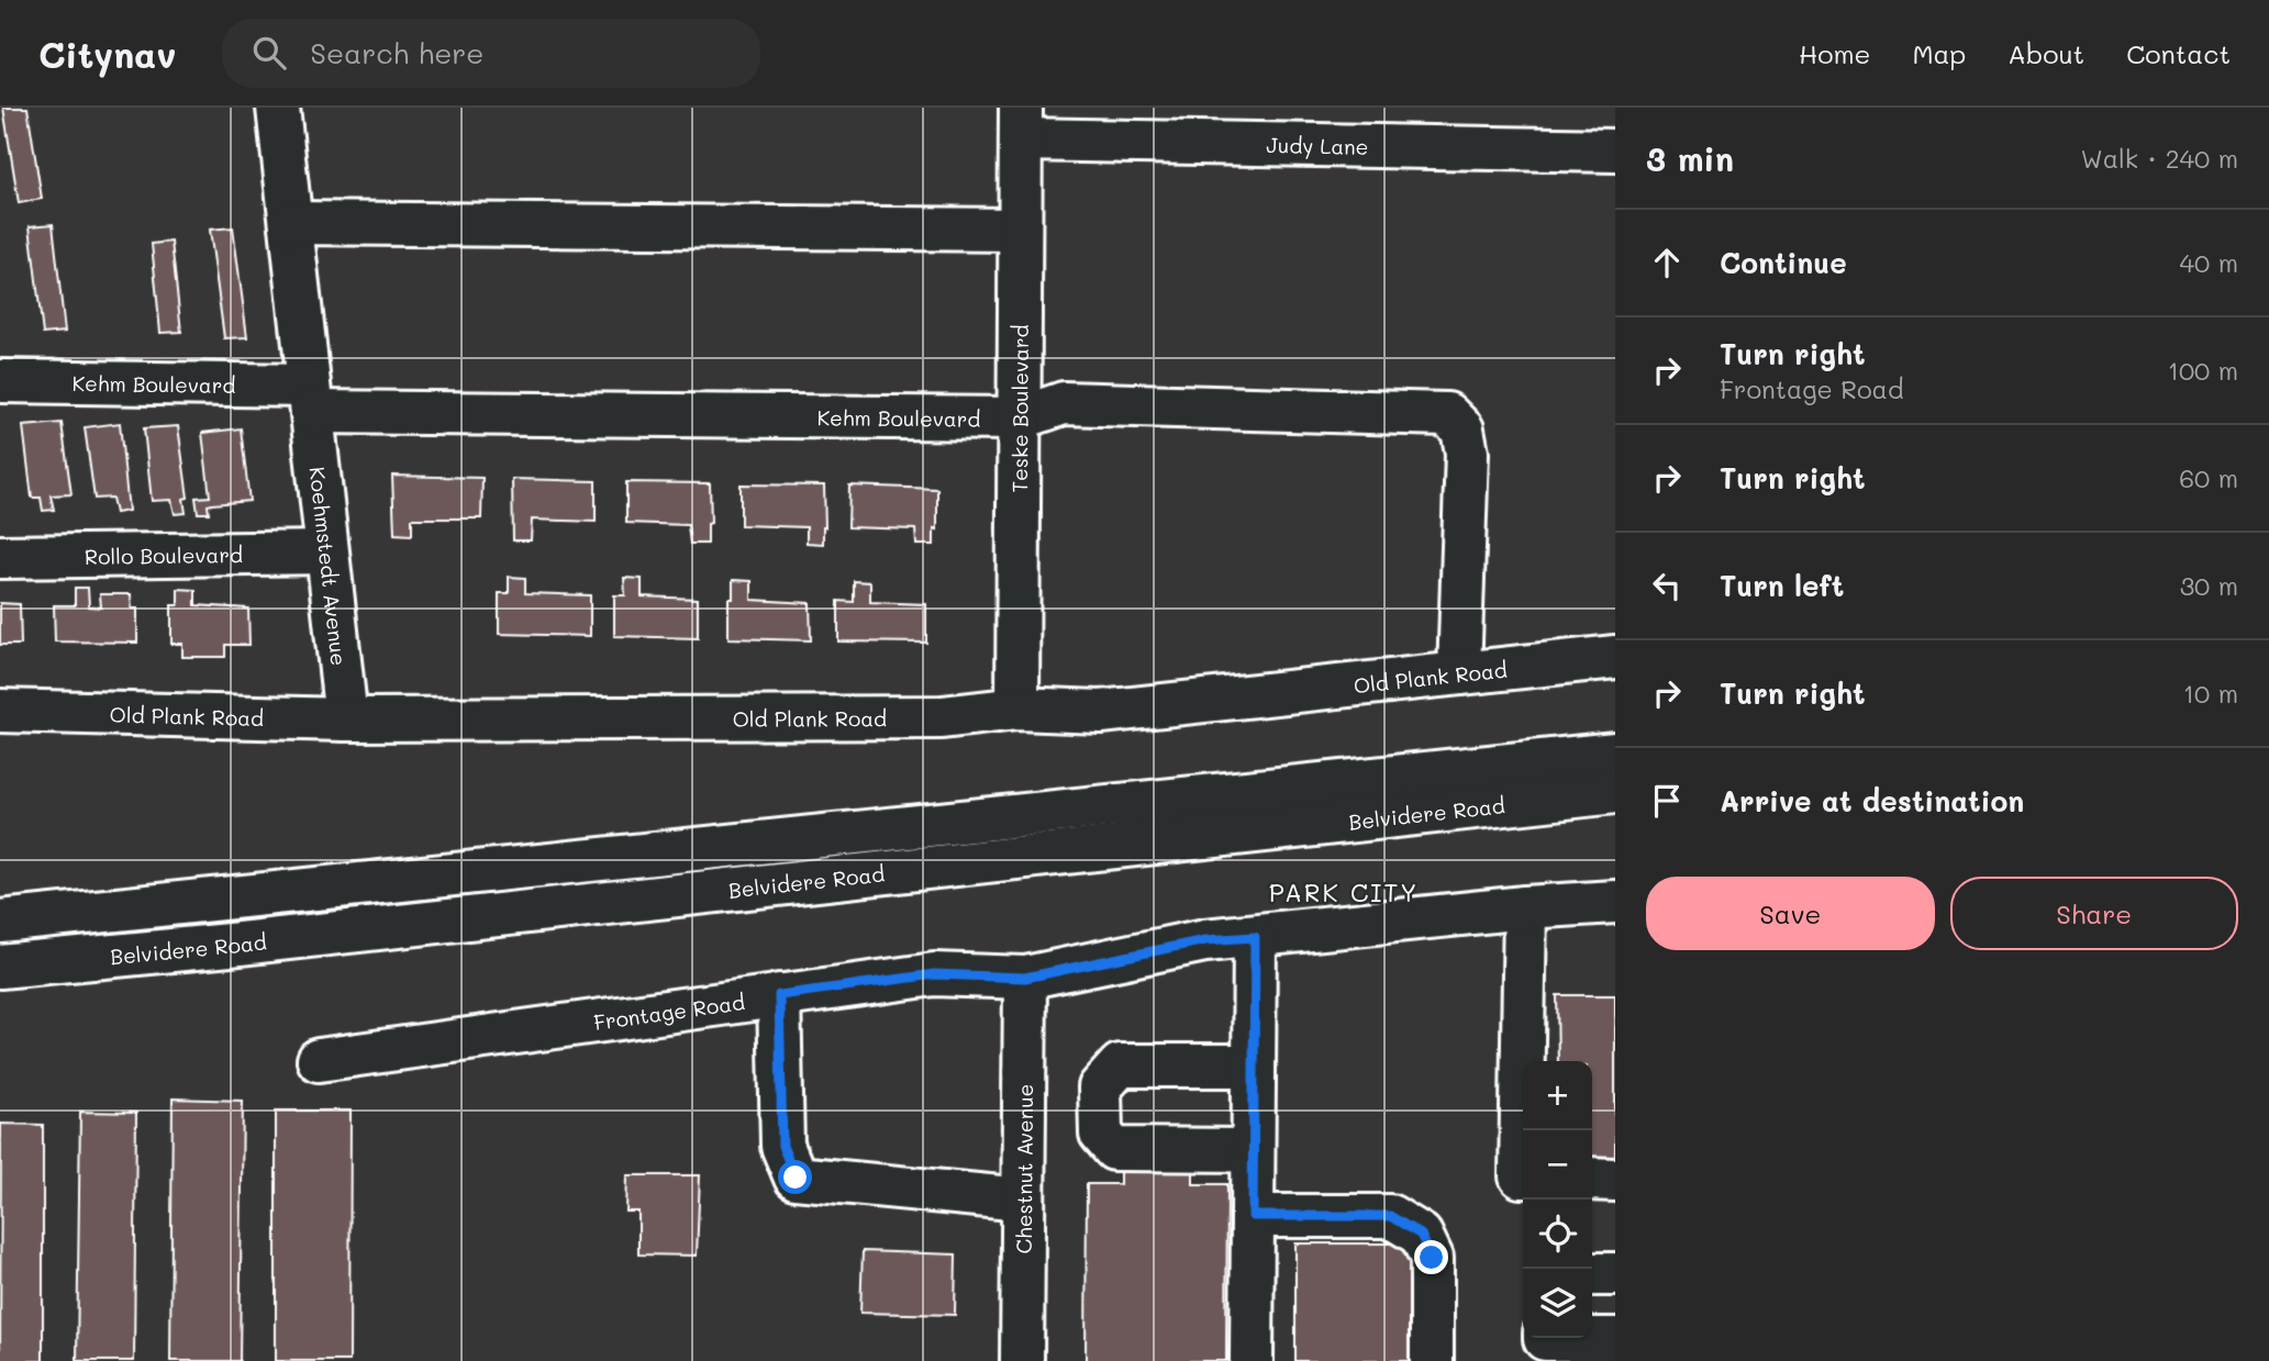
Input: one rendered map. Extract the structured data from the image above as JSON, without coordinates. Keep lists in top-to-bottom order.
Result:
{
  "streets": {
    "street": [
      "Judy Lane",
      "Kehm Boulevard",
      "Teske Boulevard",
      "Rollo Boulevard",
      "Koehmstedt Avenue",
      "Old Plank Road",
      "Belvidere Road",
      "Frontage Road",
      "Chestnut Avenue"
    ]
  },
  "crossings": [
    ["Judy Lane", "Teske Boulevard"],
    ["Kehm Boulevard", "Teske Boulevard"],
    ["Kehm Boulevard", "Koehmstedt Avenue"],
    ["Kehm Boulevard", "Old Plank Road"],
    ["Teske Boulevard", "Old Plank Road"],
    ["Rollo Boulevard", "Koehmstedt Avenue"],
    ["Koehmstedt Avenue", "Old Plank Road"],
    ["Frontage Road", "Chestnut Avenue"]
  ],
  "districts": ["PARK CITY"],
  "page": {
    "header": "Citynav",
    "search": "Search here",
    "nav": [
      "Home",
      "Map",
      "About",
      "Contact"
    ],
    "heading": ["3 min", "Walk · 240 m"],
    "list": [
      ["Continue", "40 m"],
      ["Turn right", "Frontage Road", "100 m"],
      ["Turn right", "60 m"],
      ["Turn left", "30 m"],
      ["Turn right", "10 m"],
      "Arrive at destination"
    ],
    "buttons": ["Save", "Share"],
    "map_buttons": ["+", "−"]
  }
}
